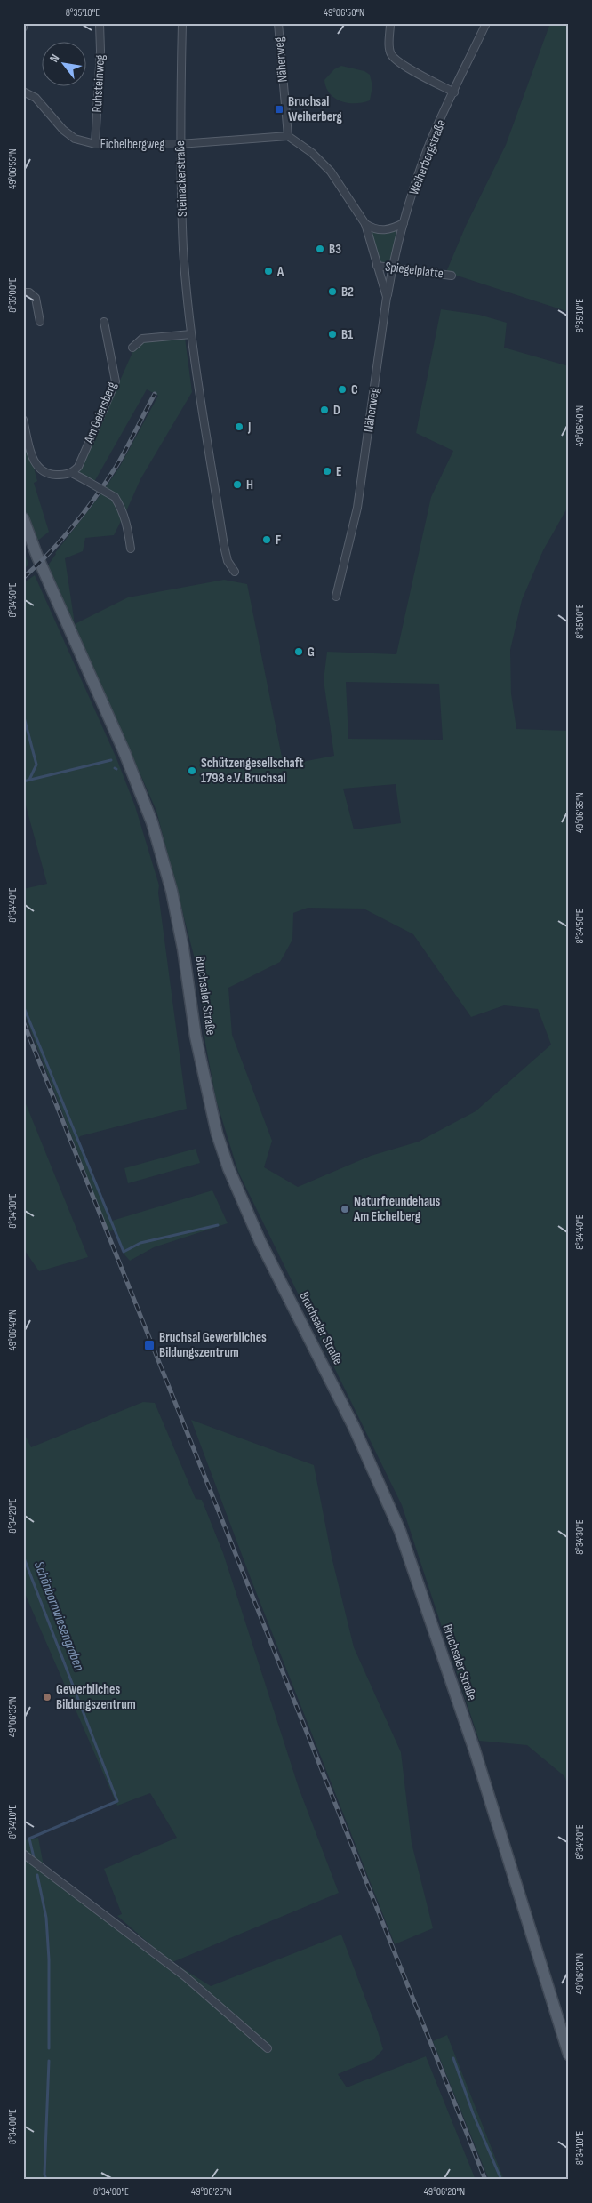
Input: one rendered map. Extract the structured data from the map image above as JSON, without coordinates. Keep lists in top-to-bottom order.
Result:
{
  "streets": {
    "main road": ["Bruchsaler Straße"],
    "street": [
      "Näherweg",
      "Ruhsteinweg",
      "Eichelbergweg",
      "Weiherbergstraße",
      "Steinackerstraße",
      "Spiegelplatte",
      "Am Geiersberg"
    ]
  },
  "crossings": [
    ["Näherweg", "Eichelbergweg"],
    ["Näherweg", "Weiherbergstraße"],
    ["Näherweg", "Spiegelplatte"],
    ["Ruhsteinweg", "Eichelbergweg"],
    ["Eichelbergweg", "Steinackerstraße"],
    ["Weiherbergstraße", "Spiegelplatte"]
  ],
  "water": ["Schönbornwiesengraben"],
  "places": {
    "transit": ["Bruchsal Weiherberg", "Bruchsal Gewerbliches Bildungszentrum"],
    "other": [
      "B3",
      "A",
      "B2",
      "B1",
      "C",
      "D",
      "J",
      "E",
      "H",
      "F",
      "G",
      "Schützengesellschaft 1798 e.V. Bruchsal",
      "Naturfreundehaus Am Eichelberg",
      "Gewerbliches Bildungszentrum"
    ]
  },
  "north": "top left",
  "coordinates": [
    "8°35'10\"E",
    "49°06'50\"N",
    "49°06'55\"N",
    "8°35'00\"E",
    "49°06'40\"N",
    "8°34'50\"E",
    "49°06'35\"N",
    "8°34'40\"E",
    "8°34'30\"E",
    "8°34'20\"E",
    "8°34'10\"E",
    "49°06'20\"N",
    "8°34'00\"E",
    "49°06'25\"N"
  ]
}
